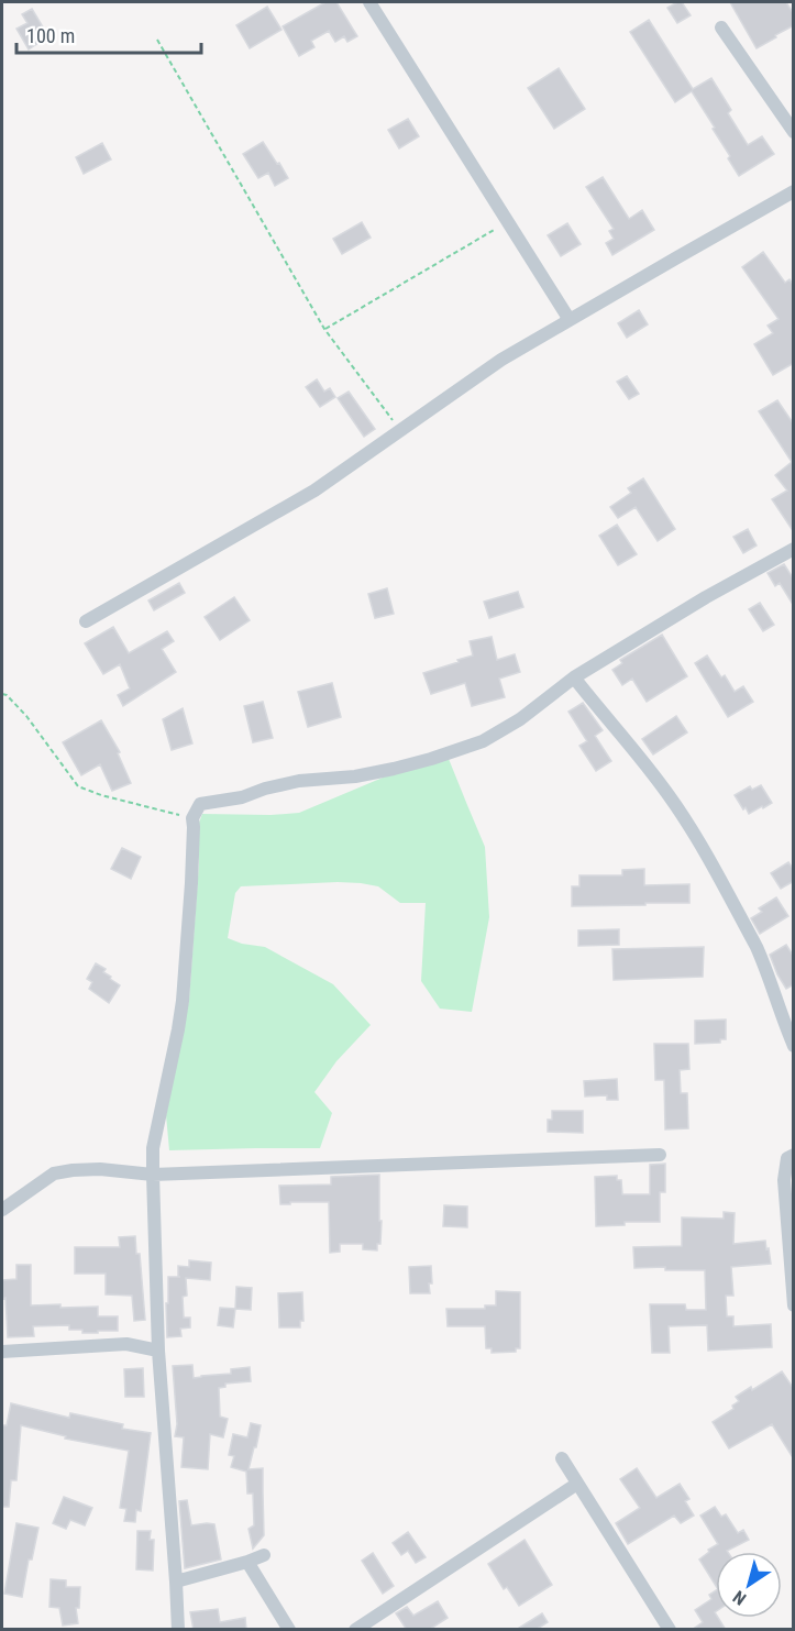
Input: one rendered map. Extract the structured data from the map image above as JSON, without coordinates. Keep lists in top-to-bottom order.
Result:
{
  "scale_bar": "100 m",
  "north": "bottom left"
}
